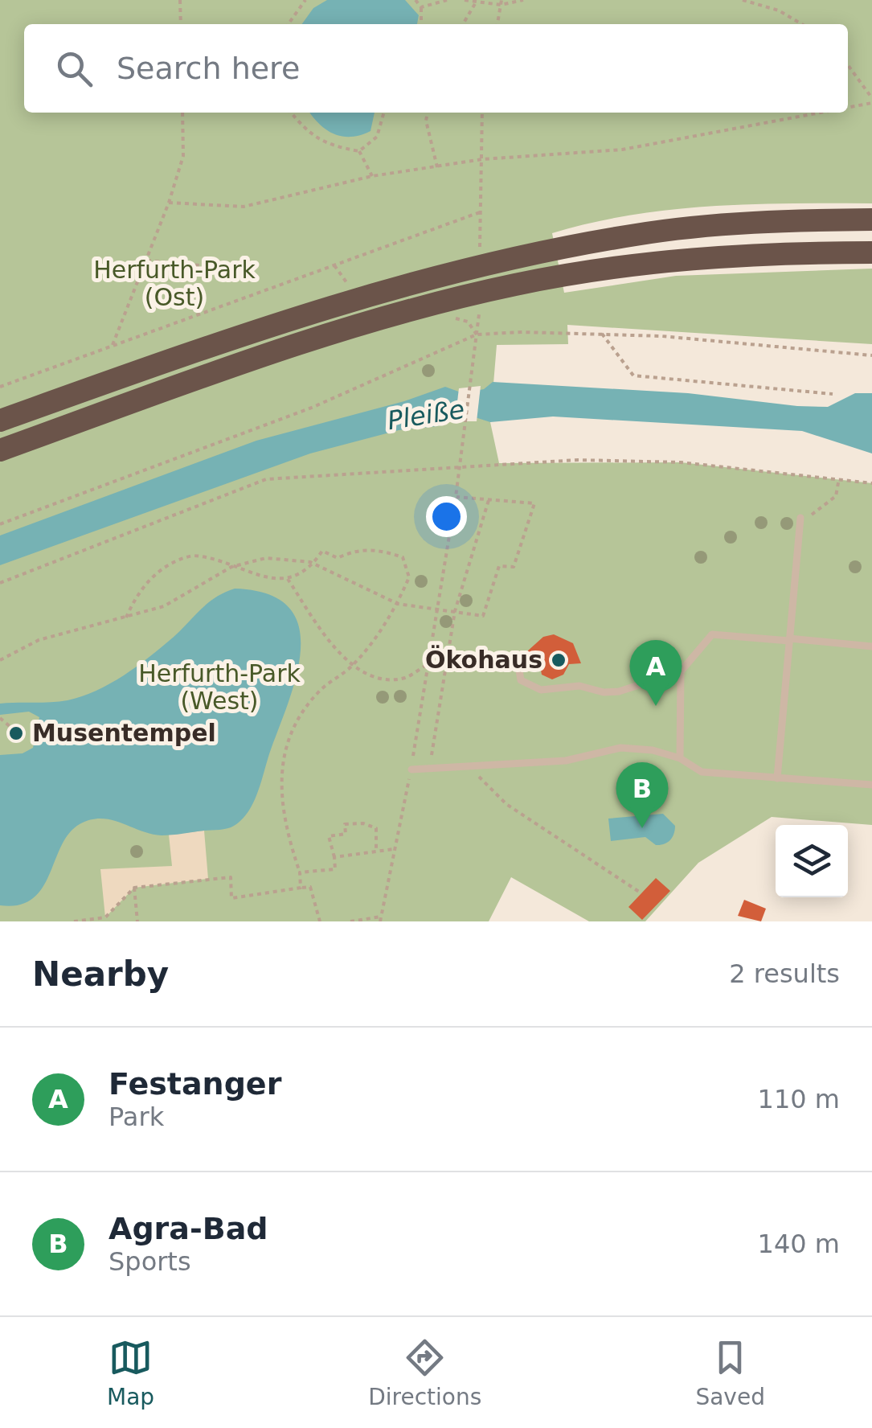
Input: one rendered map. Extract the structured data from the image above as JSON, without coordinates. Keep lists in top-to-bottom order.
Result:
{
  "water": ["Pleiße"],
  "parks": ["Herfurth-Park (Ost)", "Herfurth-Park (West)"],
  "places": ["Ökohaus", "Musentempel"],
  "page": {
    "search": "Search here",
    "pins": ["A", "B"],
    "heading": ["Nearby", "2 results"],
    "list": [
      {
        "mark": "A",
        "name": "Festanger",
        "note": "Park",
        "value": "110 m"
      },
      {
        "mark": "B",
        "name": "Agra-Bad",
        "note": "Sports",
        "value": "140 m"
      }
    ],
    "nav": ["Map", "Directions", "Saved"]
  }
}
